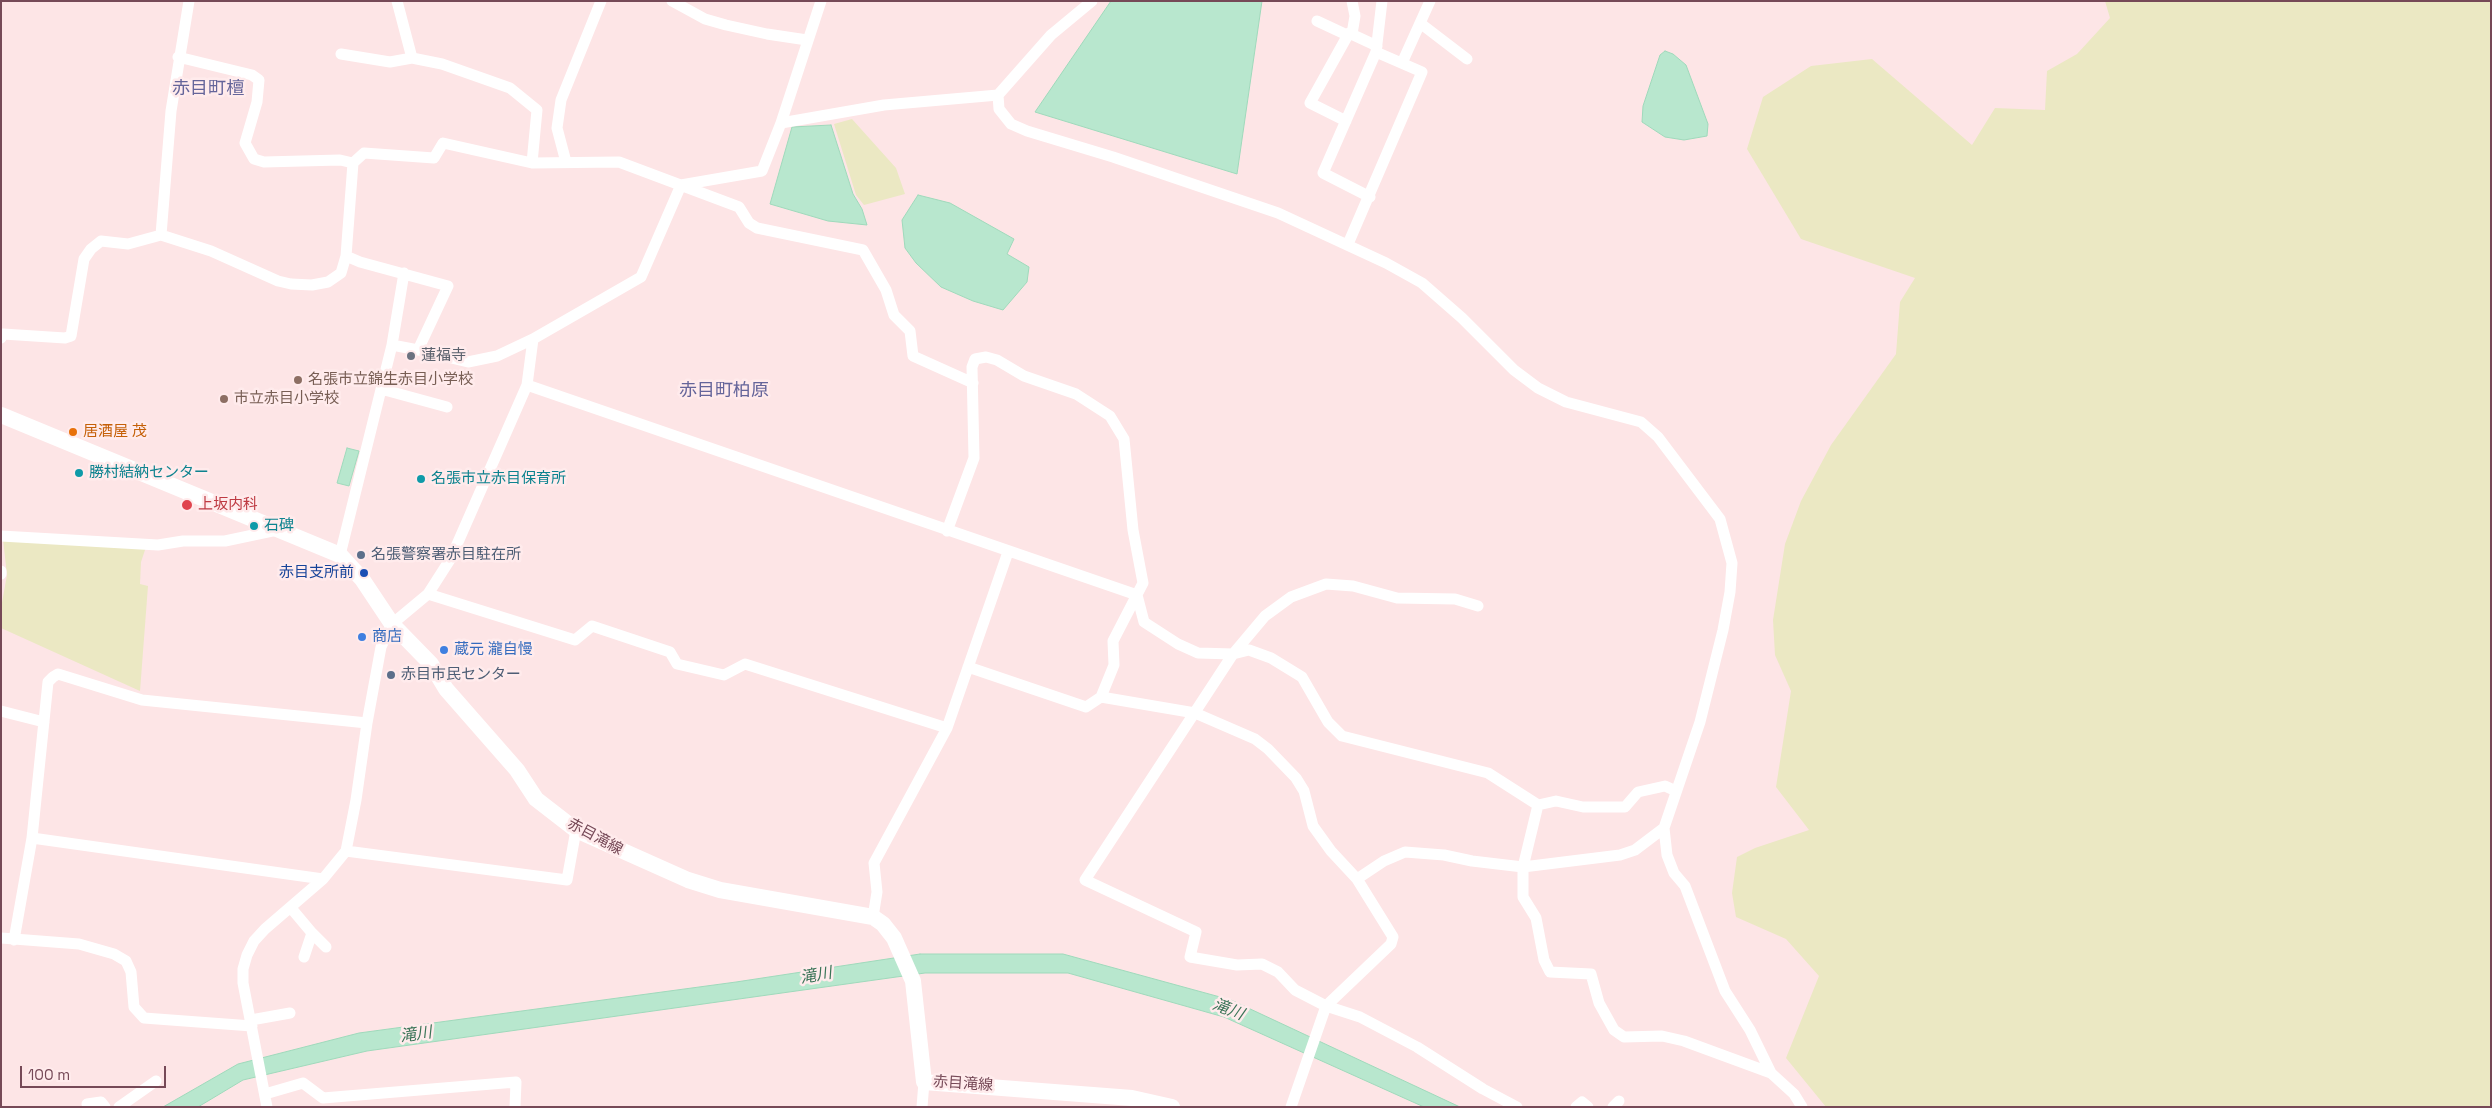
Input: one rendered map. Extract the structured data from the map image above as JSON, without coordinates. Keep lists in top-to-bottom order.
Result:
{
  "streets": {
    "main road": ["赤目滝線"]
  },
  "districts": ["赤目町檀", "赤目町柏原"],
  "water": ["滝川"],
  "places": [
    "蓮福寺",
    "名張市立錦生赤目小学校",
    "市立赤目小学校",
    "居酒屋 茂",
    "勝村結納センター",
    "名張市立赤目保育所",
    "上坂内科",
    "石碑",
    "名張警察署赤目駐在所",
    "赤目支所前",
    "商店",
    "蔵元 瀧自慢",
    "赤目市民センター"
  ],
  "scale_bar": "100 m"
}
